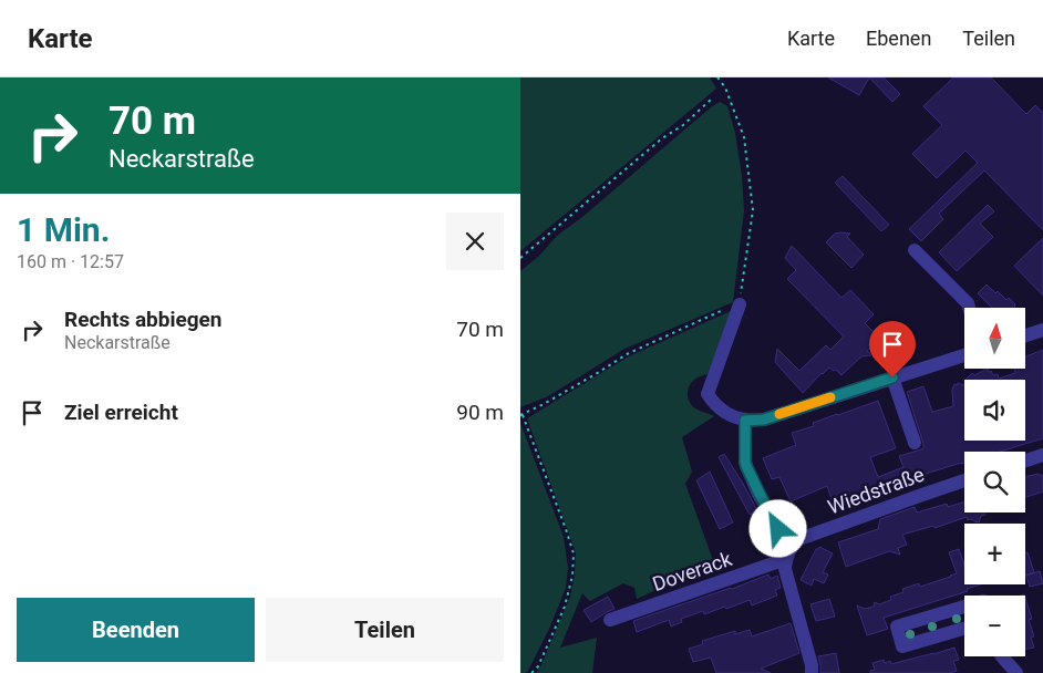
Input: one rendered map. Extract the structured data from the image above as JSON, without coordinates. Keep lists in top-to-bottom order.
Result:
{
  "streets": {
    "street": ["Wiedstraße", "Doverack"]
  },
  "north": "top",
  "page": {
    "header": "Karte",
    "nav": ["Karte", "Ebenen", "Teilen"],
    "turn": ["70 m", "Neckarstraße"],
    "heading": ["1 Min.", "160 m · 12:57"],
    "list": [
      {
        "name": "Rechts abbiegen",
        "note": "Neckarstraße",
        "value": "70 m"
      },
      {
        "name": "Ziel erreicht",
        "value": "90 m"
      }
    ],
    "map_buttons": ["+", "−"],
    "buttons": ["Beenden", "Teilen"]
  }
}
